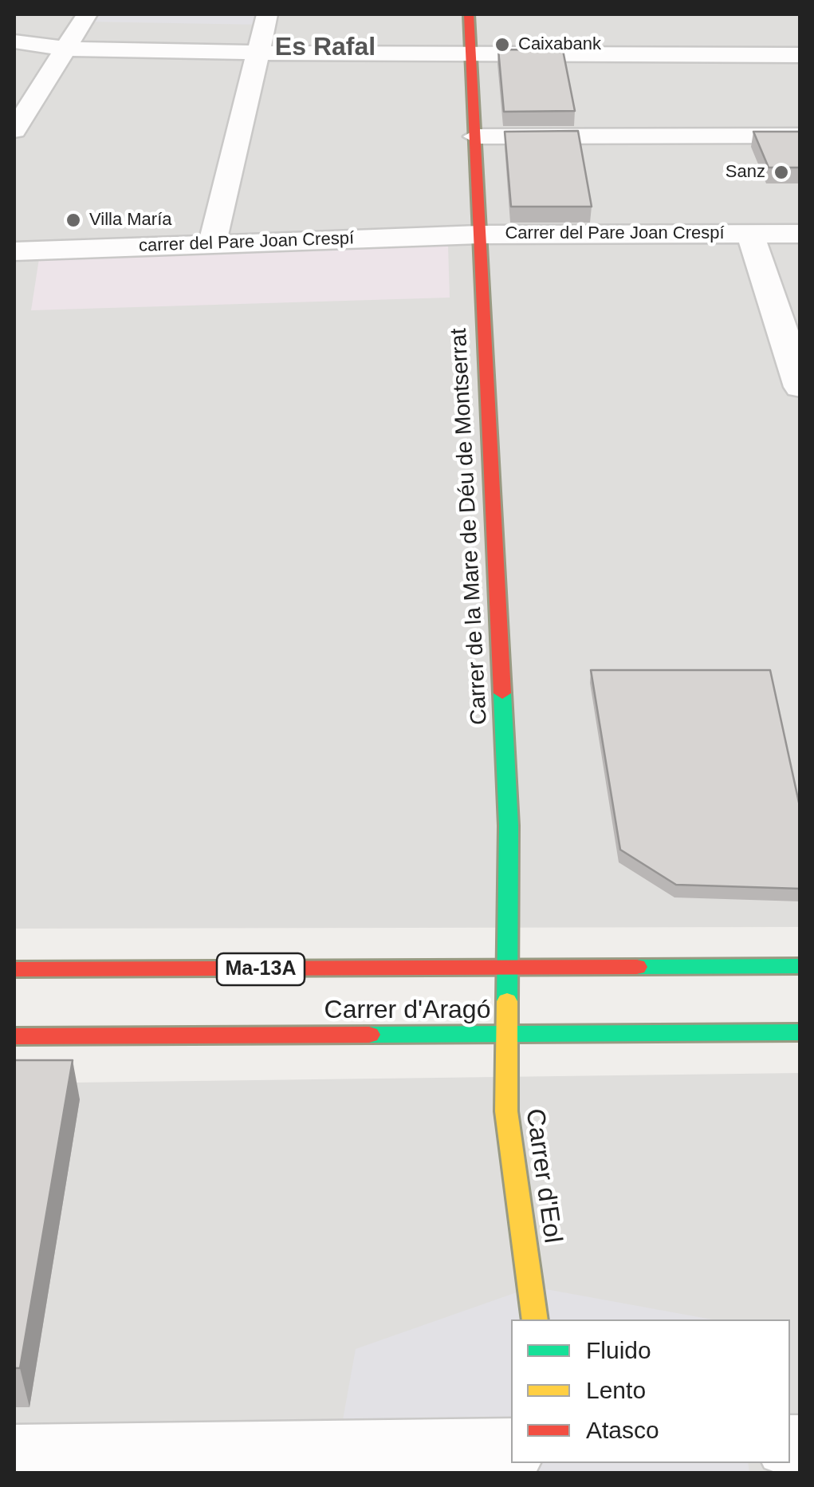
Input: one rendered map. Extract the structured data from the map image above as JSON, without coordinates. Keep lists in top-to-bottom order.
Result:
{
  "streets": {
    "street": [
      "Carrer del Pare Joan Crespí",
      "carrer del Pare Joan Crespí",
      "Carrer de la Mare de Déu de Montserrat",
      "Ma-13A",
      "Carrer d'Aragó",
      "Carrer d'Eol"
    ]
  },
  "crossings": [
    ["Carrer del Pare Joan Crespí", "carrer del Pare Joan Crespí"],
    ["Carrer del Pare Joan Crespí", "Carrer de la Mare de Déu de Montserrat"],
    ["carrer del Pare Joan Crespí", "Carrer de la Mare de Déu de Montserrat"],
    ["Carrer de la Mare de Déu de Montserrat", "Carrer d'Aragó"],
    ["Carrer de la Mare de Déu de Montserrat", "Carrer d'Eol"],
    ["Carrer d'Aragó", "Carrer d'Eol"]
  ],
  "districts": ["Es Rafal"],
  "places": ["Caixabank", "Sanz", "Villa María"],
  "legend": ["Fluido", "Lento", "Atasco"]
}
